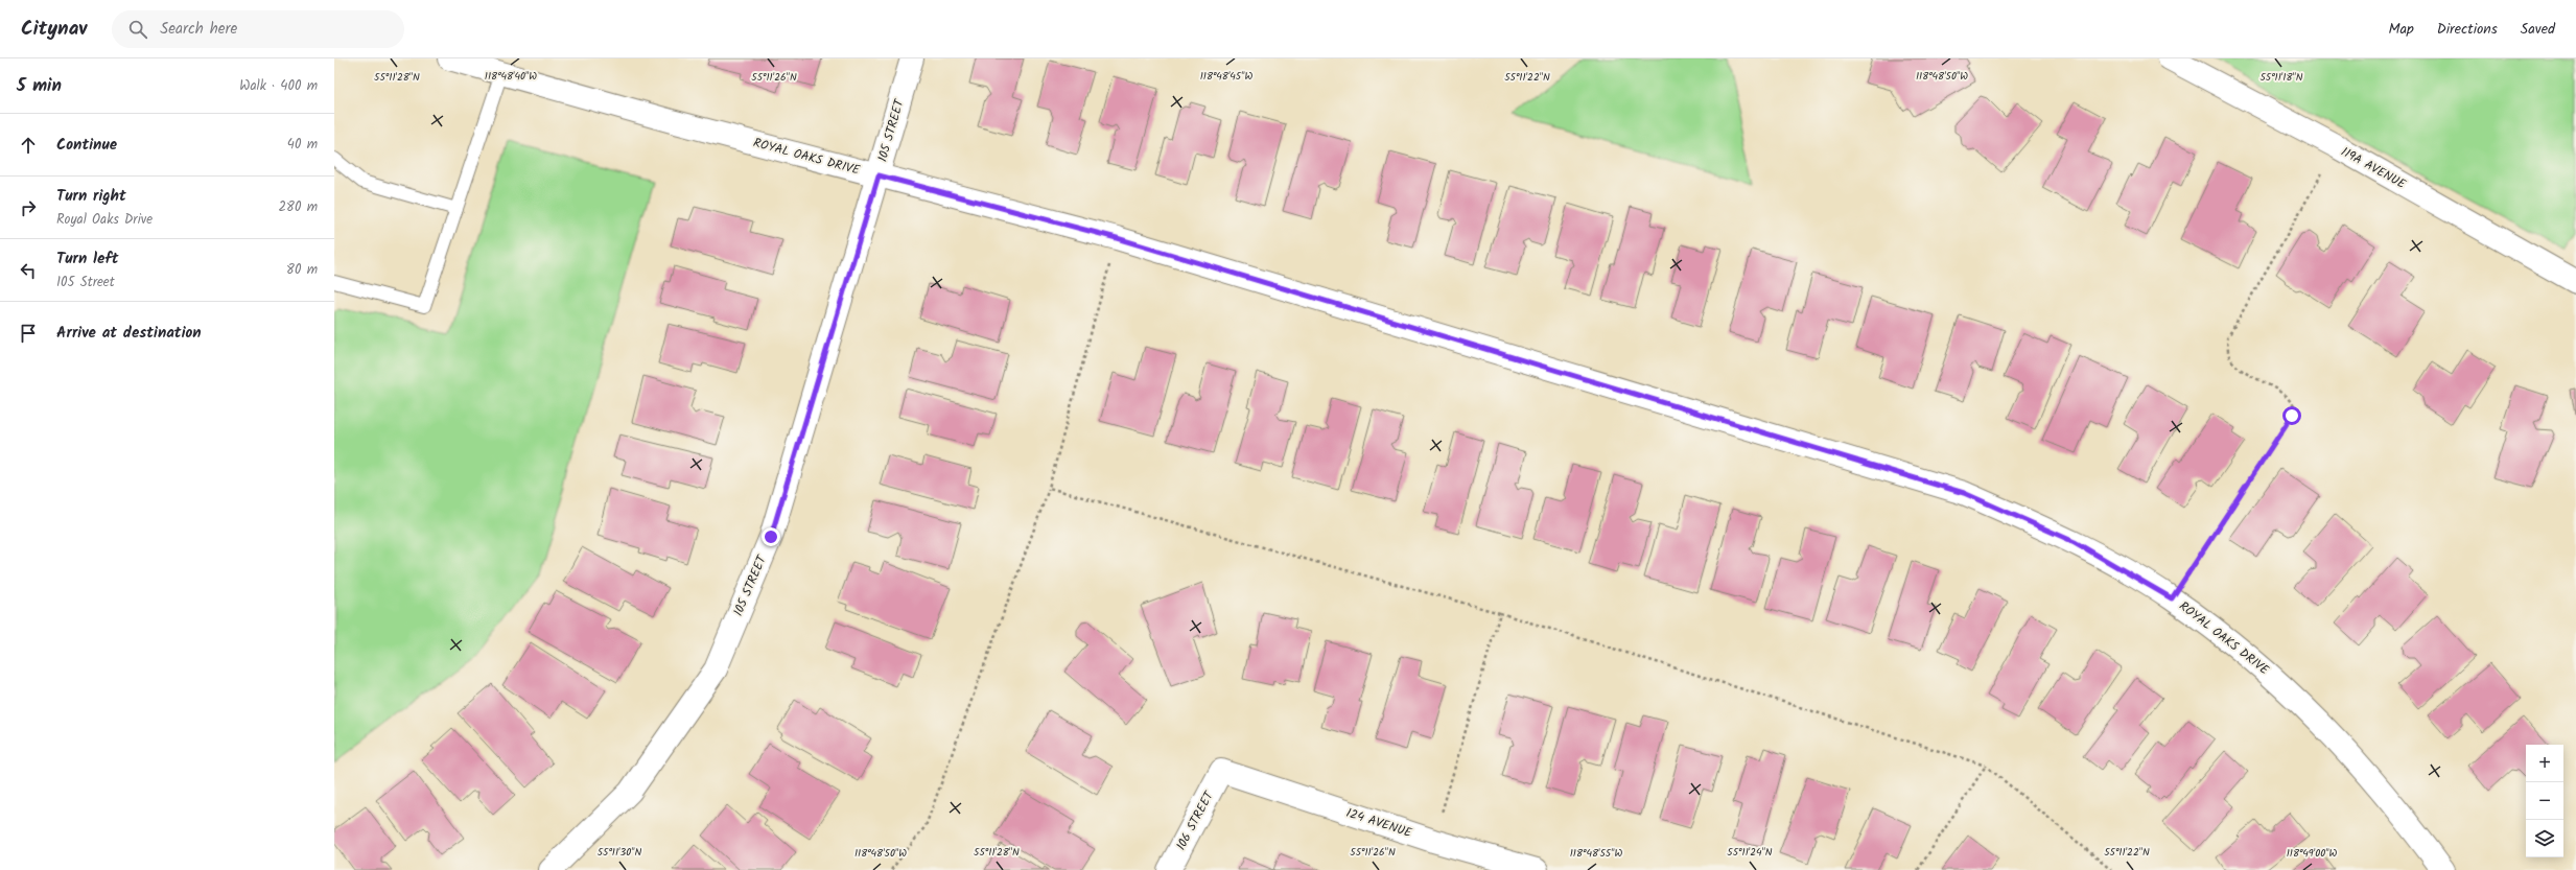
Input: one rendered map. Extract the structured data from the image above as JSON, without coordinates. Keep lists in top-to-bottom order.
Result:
{
  "streets": {
    "street": [
      "105 STREET",
      "ROYAL OAKS DRIVE",
      "119A AVENUE",
      "106 STREET",
      "124 AVENUE"
    ]
  },
  "crossings": [
    ["105 STREET", "ROYAL OAKS DRIVE"],
    ["106 STREET", "124 AVENUE"]
  ],
  "page": {
    "header": "Citynav",
    "search": "Search here",
    "nav": ["Map", "Directions", "Saved"],
    "heading": ["5 min", "Walk · 400 m"],
    "list": [
      ["Continue", "40 m"],
      ["Turn right", "Royal Oaks Drive", "280 m"],
      ["Turn left", "105 Street", "80 m"],
      "Arrive at destination"
    ],
    "map_buttons": ["+", "−"]
  },
  "coordinates": [
    "118°48'50\"W",
    "118°48'40\"W",
    "118°48'45\"W",
    "55°11'28\"N",
    "55°11'26\"N",
    "55°11'22\"N",
    "55°11'18\"N",
    "55°11'30\"N",
    "55°11'24\"N",
    "118°48'55\"W",
    "118°49'00\"W"
  ]
}
